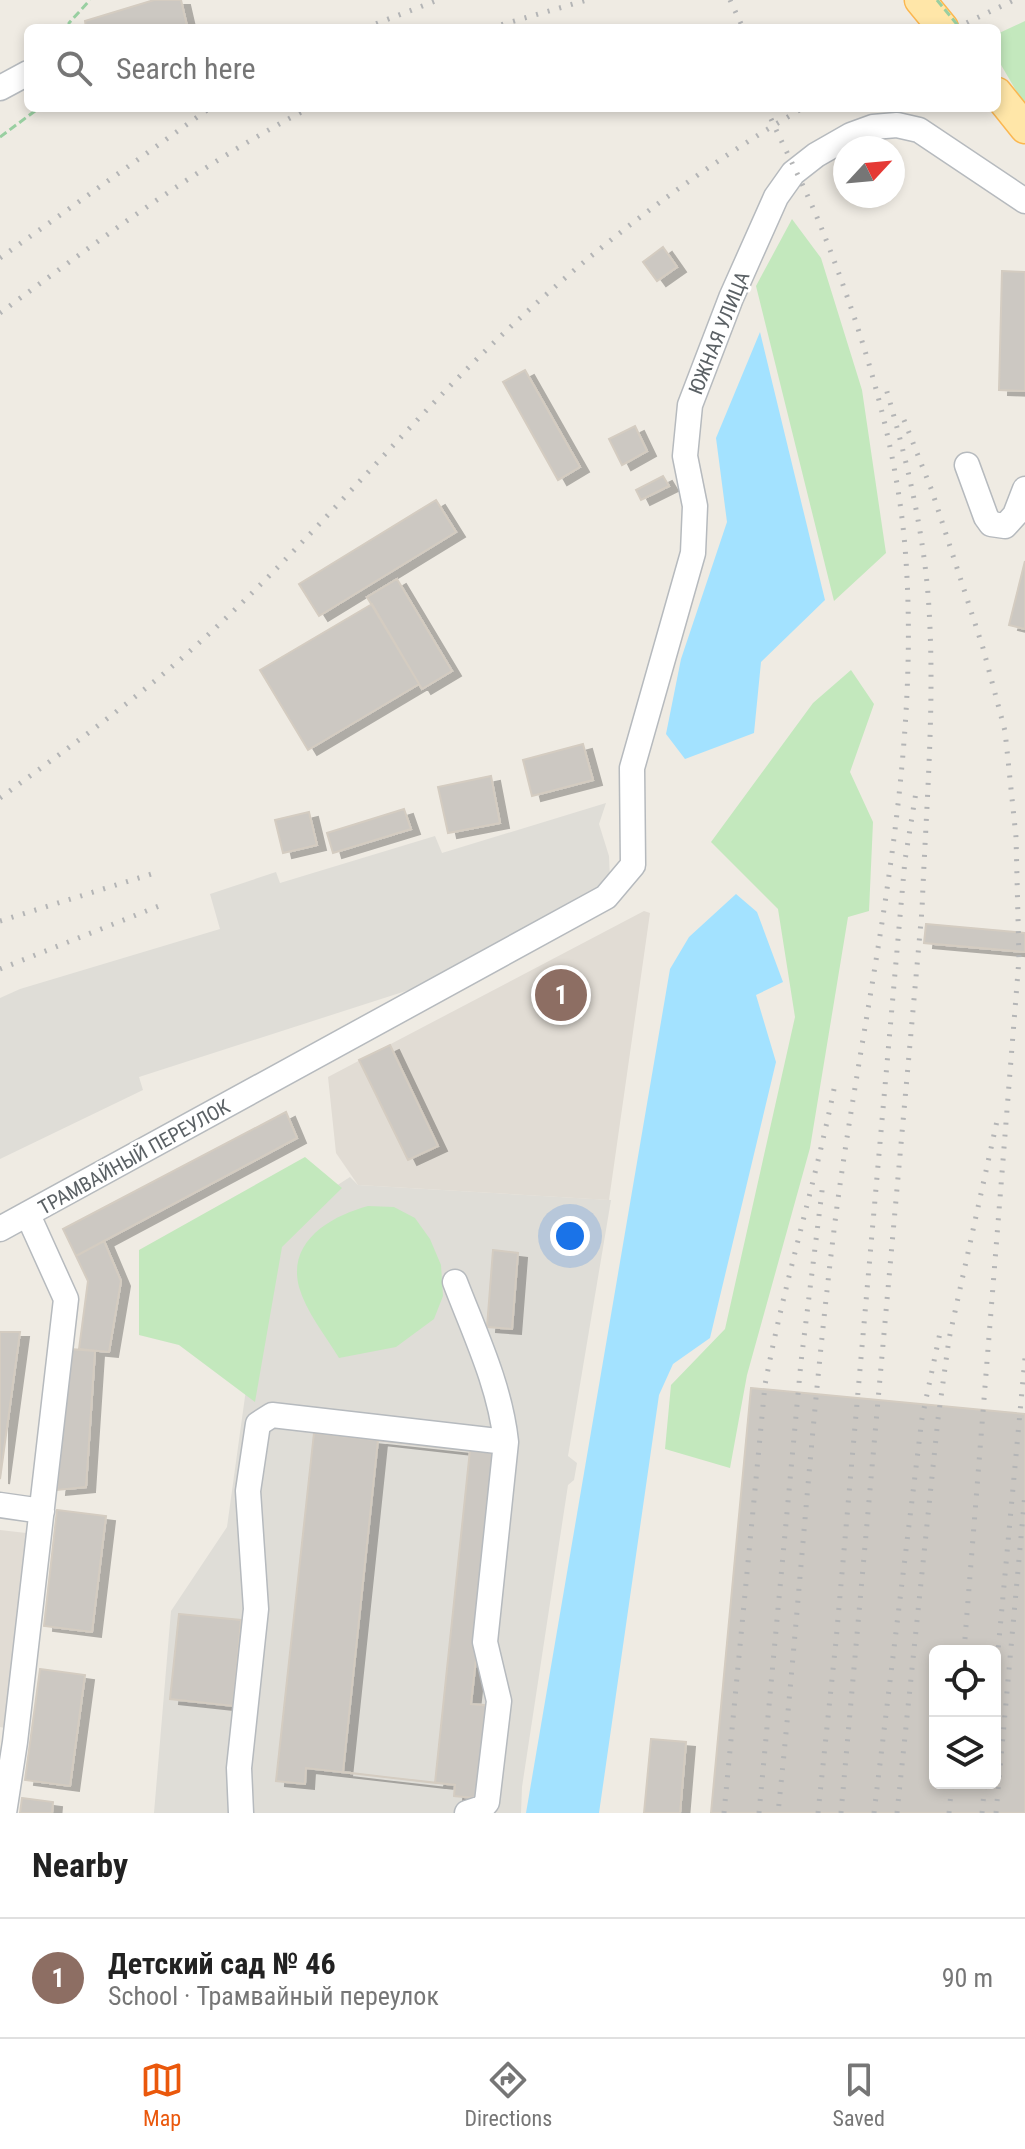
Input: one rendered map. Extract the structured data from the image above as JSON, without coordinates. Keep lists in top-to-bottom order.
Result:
{
  "streets": {
    "street": ["ЮЖНАЯ УЛИЦА", "ТРАМВАЙНЫЙ ПЕРЕУЛОК"]
  },
  "crossings": [
    ["ЮЖНАЯ УЛИЦА", "ТРАМВАЙНЫЙ ПЕРЕУЛОК"]
  ],
  "north": "top right",
  "page": {
    "search": "Search here",
    "pins": "1",
    "heading": "Nearby",
    "list": [
      {
        "mark": "1",
        "name": "Детский сад № 46",
        "note": "School · Трамвайный переулок",
        "value": "90 m"
      }
    ],
    "nav": ["Map", "Directions", "Saved"]
  }
}
